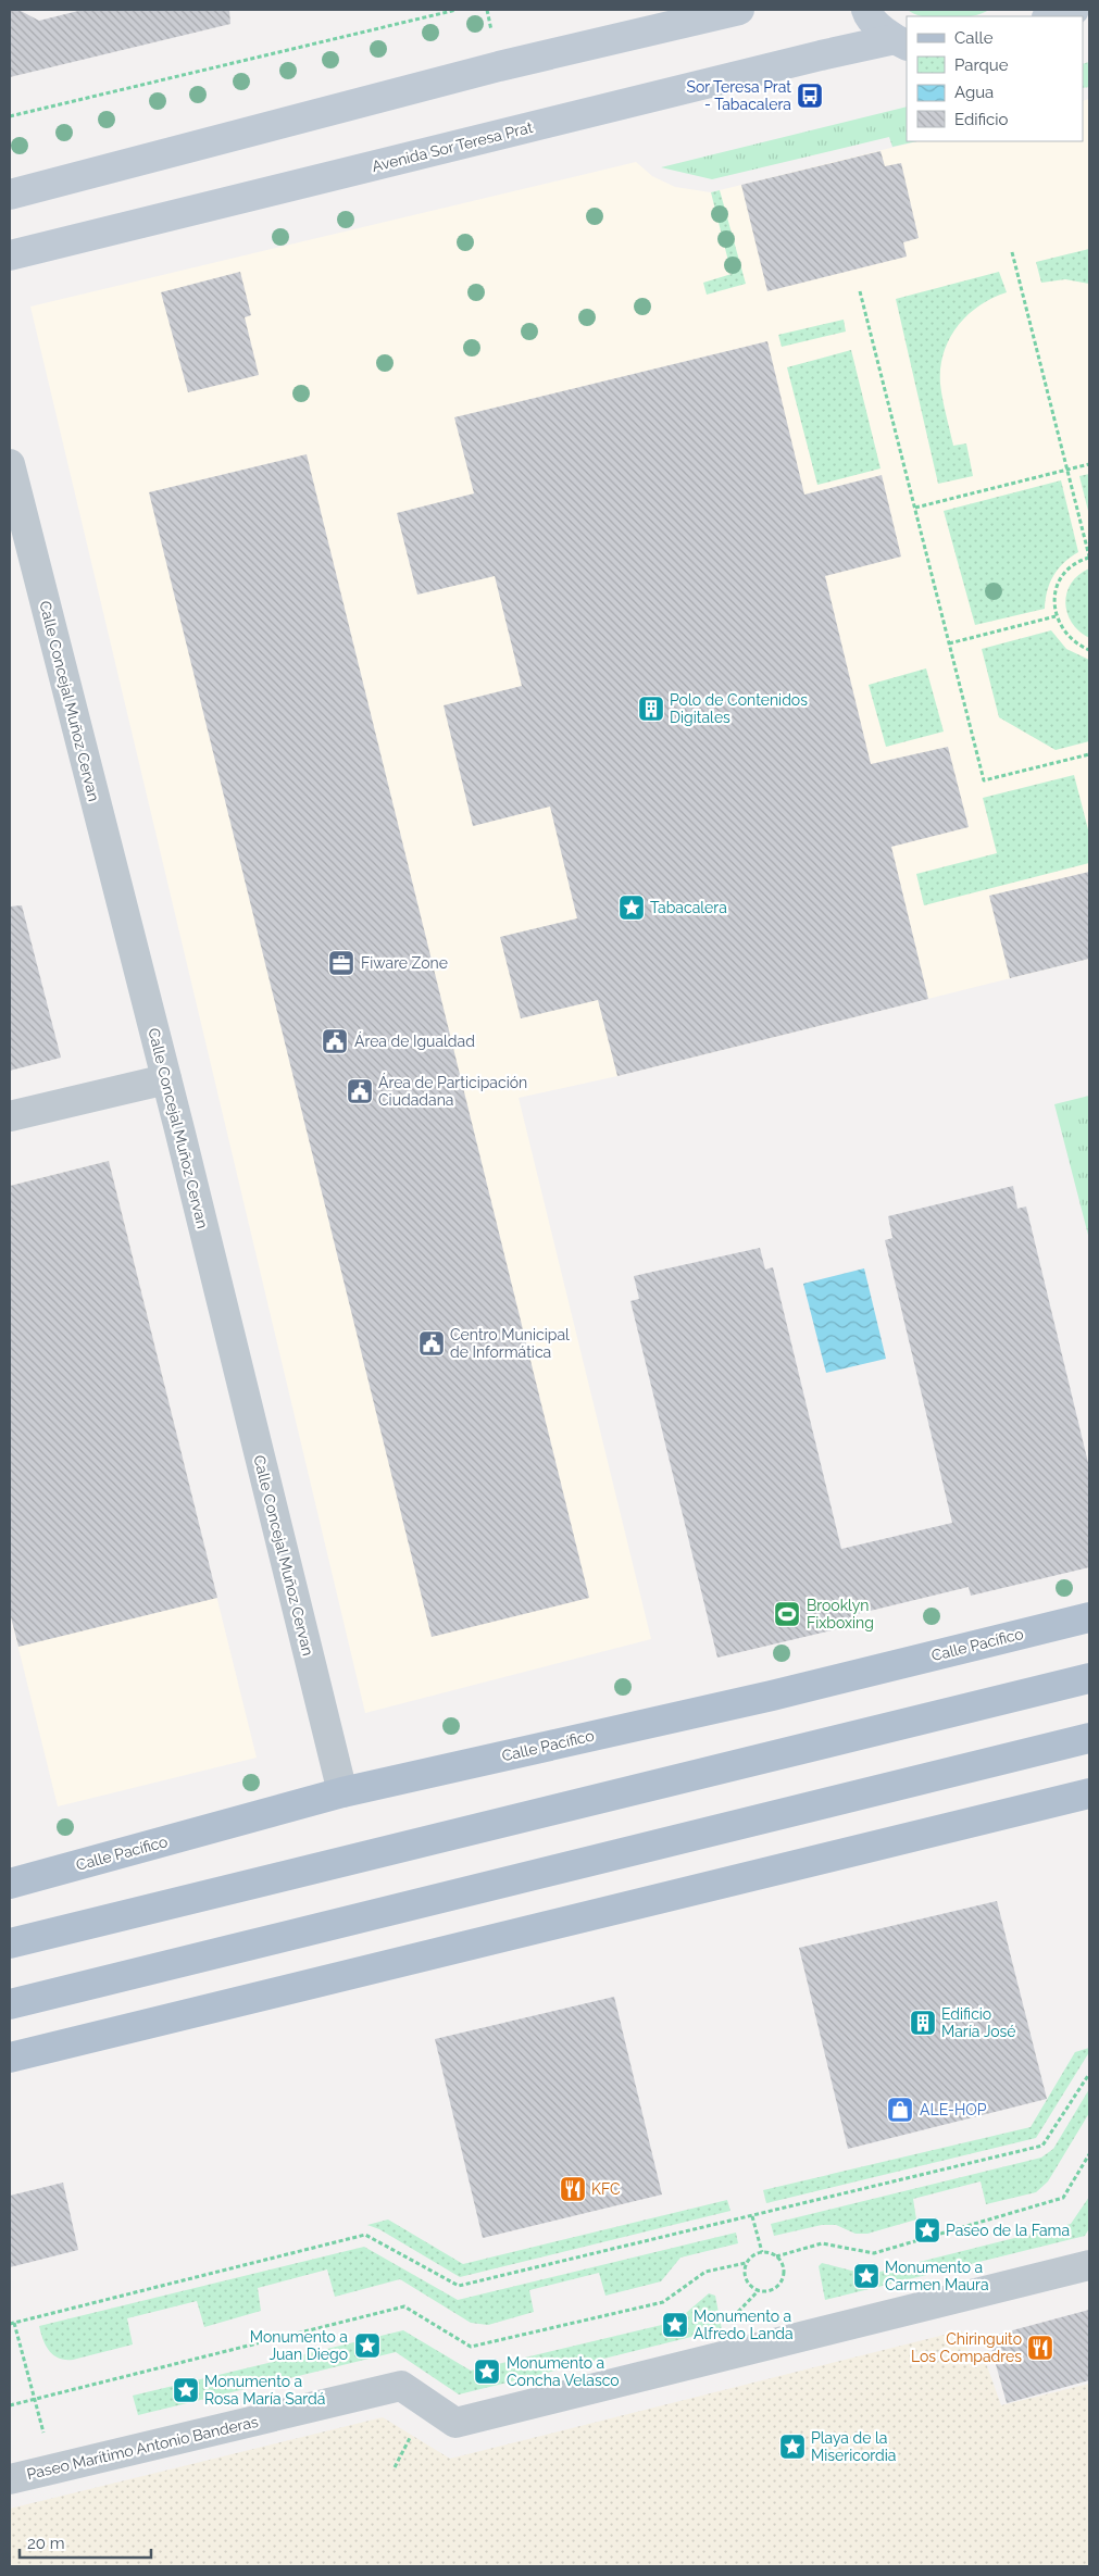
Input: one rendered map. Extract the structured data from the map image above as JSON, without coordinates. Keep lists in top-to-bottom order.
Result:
{
  "streets": {
    "main road": ["Avenida Sor Teresa Prat", "Calle Pacífico"],
    "street": ["Calle Concejal Muñoz Cervan", "Paseo Marítimo Antonio Banderas"]
  },
  "crossings": [
    ["Calle Concejal Muñoz Cervan", "Calle Pacífico"]
  ],
  "places": {
    "bus stop": ["Sor Teresa Prat - Tabacalera"],
    "building": ["Polo de Contenidos Digitales", "Edificio María José"],
    "place": [
      "Tabacalera",
      "Paseo de la Fama",
      "Monumento a Carmen Maura",
      "Monumento a Alfredo Landa",
      "Monumento a Juan Diego",
      "Monumento a Concha Velasco",
      "Monumento a Rosa María Sardá",
      "Playa de la Misericordia"
    ],
    "office": ["Fiware Zone"],
    "public building": ["Área de Igualdad", "Área de Participación Ciudadana", "Centro Municipal de Informática"],
    "sports": ["Brooklyn Fixboxing"],
    "shop": ["ALE-HOP"],
    "restaurant": ["KFC", "Chiringuito Los Compadres"]
  },
  "legend": [
    "Calle",
    "Parque",
    "Agua",
    "Edificio"
  ],
  "scale_bar": "20 m"
}
